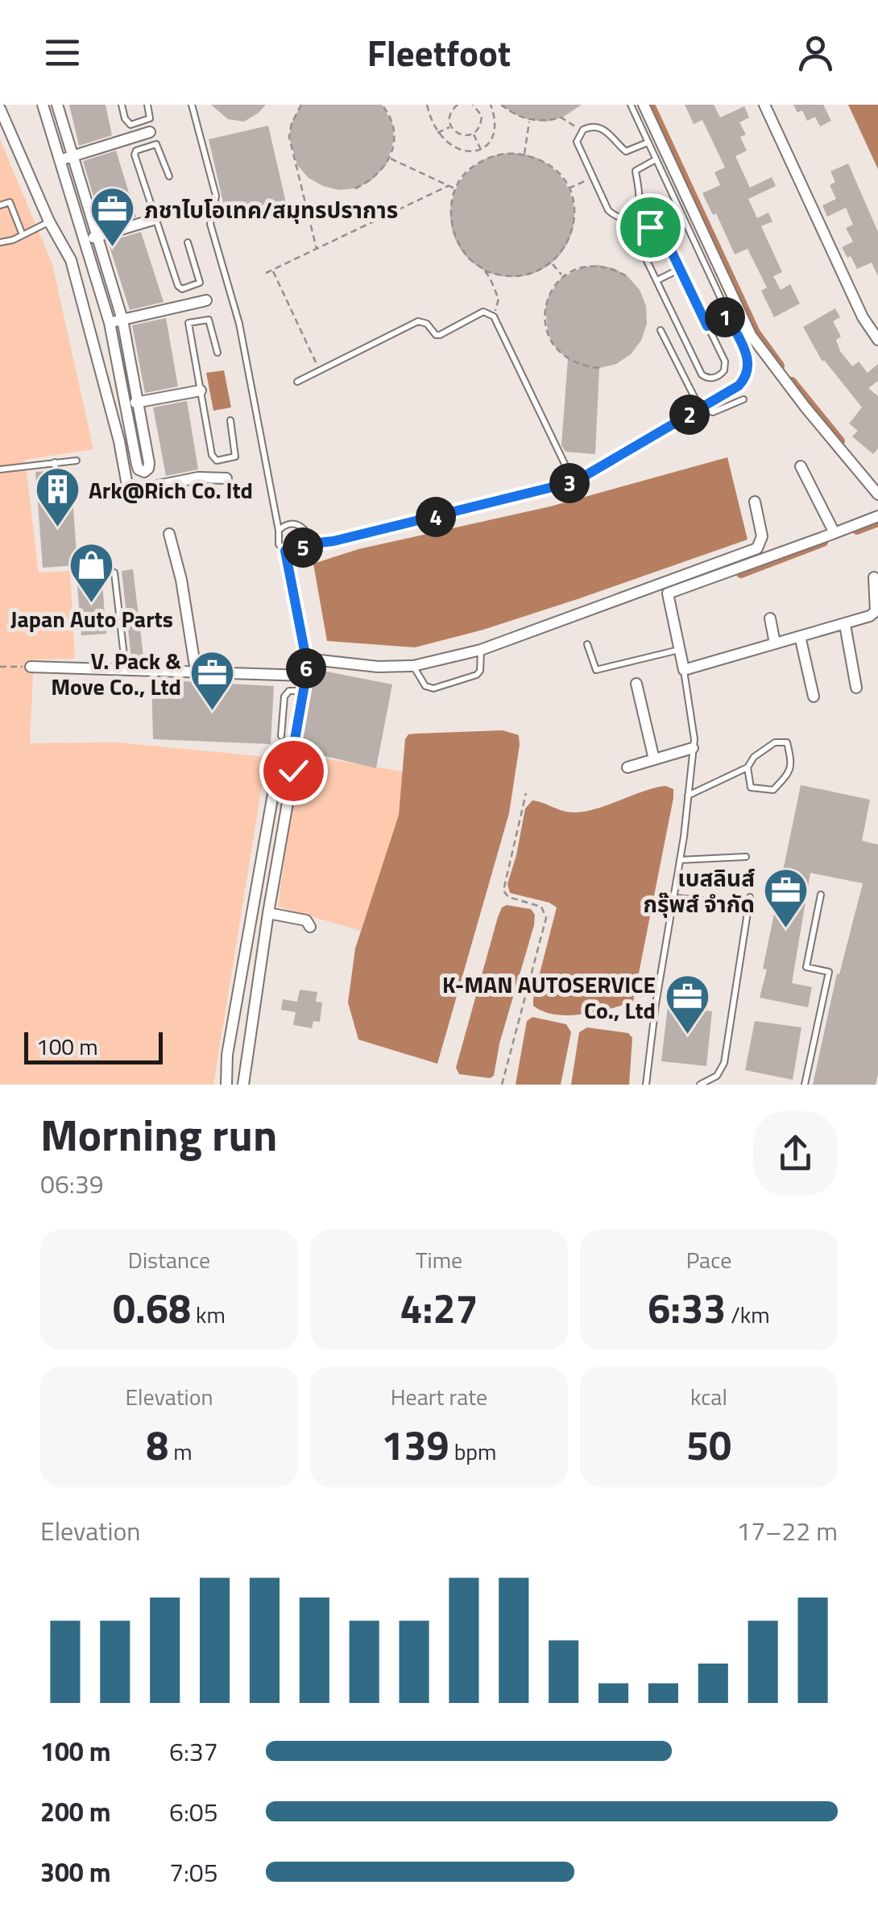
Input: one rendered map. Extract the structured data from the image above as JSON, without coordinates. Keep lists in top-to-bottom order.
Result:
{
  "places": {
    "office": [
      "ภชาไบโอเทค/สมุทรปราการ",
      "V. Pack & Move Co., Ltd",
      "เบสลินส์ กรุ๊พส์ จำกัด",
      "K-MAN AUTOSERVICE Co., Ltd"
    ],
    "building": ["Ark@Rich Co. ltd"],
    "shop": ["Japan Auto Parts"]
  },
  "scale_bar": "100 m",
  "page": {
    "header": "Fleetfoot",
    "pins": [
      "1",
      "2",
      "3",
      "4",
      "5",
      "6"
    ],
    "scale": "100 m",
    "heading": ["Morning run", "06:39"],
    "stats": [
      ["Distance", "0.68 km"],
      ["Time", "4:27"],
      ["Pace", "6:33 /km"],
      ["Elevation", "8 m"],
      ["Heart rate", "139 bpm"],
      ["kcal", "50"]
    ],
    "chart": ["Elevation", "17–22 m"],
    "list": [
      {
        "name": "100 m",
        "note": "6:37"
      },
      {
        "name": "200 m",
        "note": "6:05"
      },
      {
        "name": "300 m",
        "note": "7:05"
      }
    ]
  }
}
